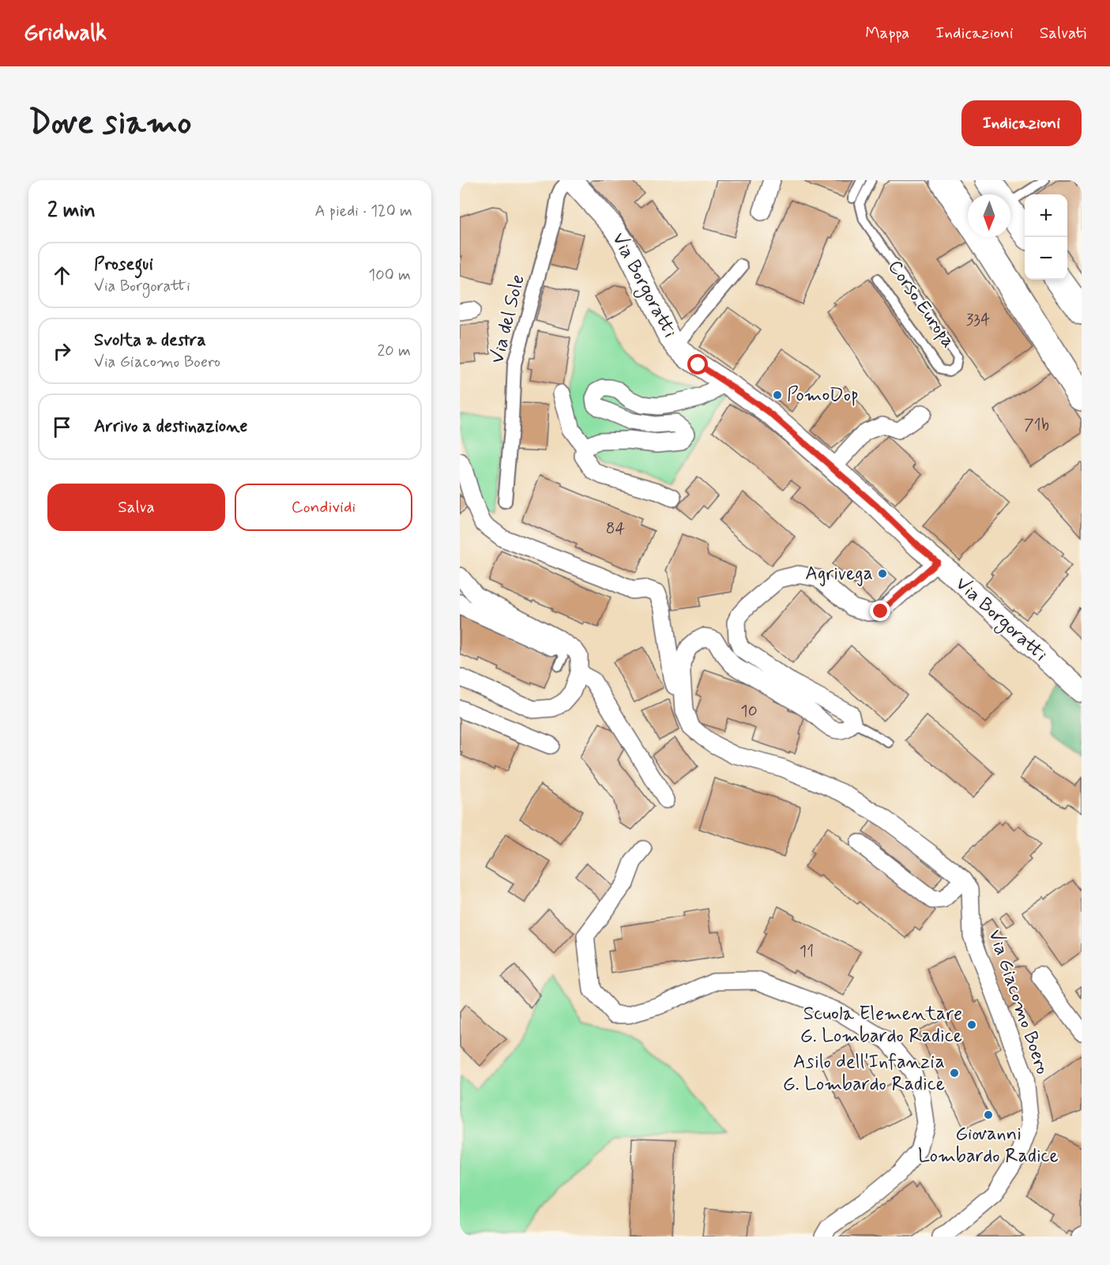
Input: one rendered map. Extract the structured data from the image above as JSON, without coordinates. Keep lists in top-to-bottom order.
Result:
{
  "streets": {
    "street": ["Via Borgoratti", "Via del Sole", "Via Giacomo Boero"],
    "lane": ["Corso Europa"]
  },
  "crossings": [
    ["Via Borgoratti", "Via del Sole"]
  ],
  "places": [
    "PomoDop",
    "Agrivega",
    "Scuola Elementare G. Lombardo Radice",
    "Asilo dell'Infanzia G. Lombardo Radice",
    "Giovanni Lombardo Radice"
  ],
  "house_numbers": [
    "334",
    "71b",
    "84",
    "10",
    "11"
  ],
  "north": "bottom",
  "page": {
    "header": "Gridwalk",
    "nav": ["Mappa", "Indicazioni", "Salvati"],
    "buttons": [
      "Indicazioni",
      ["Salva", "Condividi"]
    ],
    "title": "Dove siamo",
    "heading": ["2 min", "A piedi · 120 m"],
    "map_buttons": ["+", "−"],
    "list": [
      ["Prosegui", "Via Borgoratti", "100 m"],
      ["Svolta a destra", "Via Giacomo Boero", "20 m"],
      "Arrivo a destinazione"
    ]
  }
}
